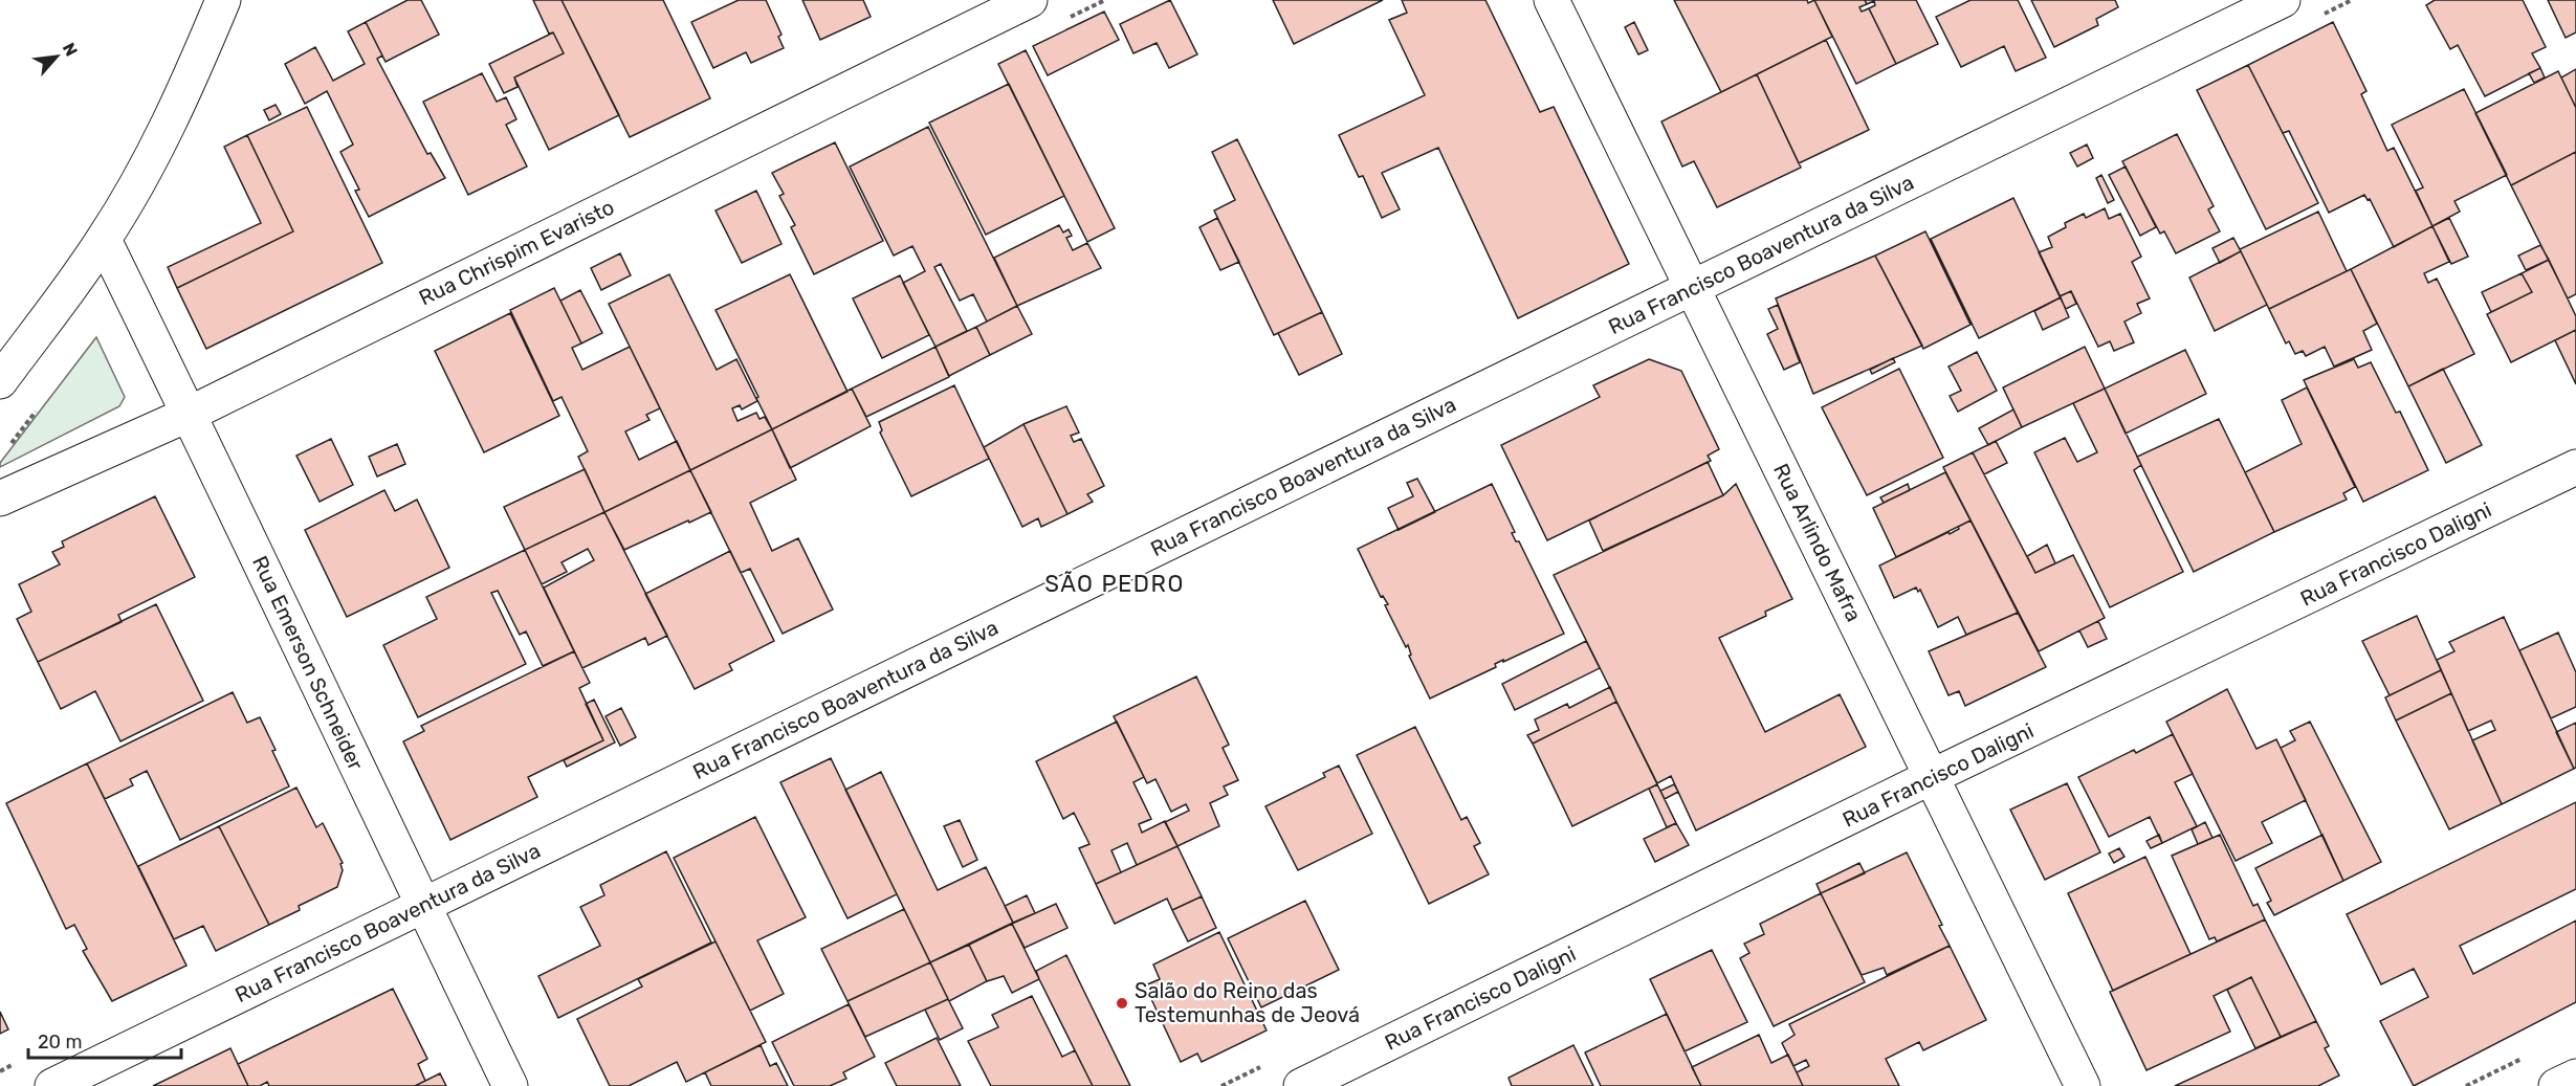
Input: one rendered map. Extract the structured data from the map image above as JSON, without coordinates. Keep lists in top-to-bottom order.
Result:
{
  "streets": {
    "street": [
      "Rua Chrispim Evaristo",
      "Rua Francisco Boaventura da Silva",
      "Rua Arlindo Mafra",
      "Rua Francisco Daligni",
      "Rua Emerson Schneider"
    ]
  },
  "crossings": [
    ["Rua Chrispim Evaristo", "Rua Emerson Schneider"],
    ["Rua Francisco Boaventura da Silva", "Rua Arlindo Mafra"],
    ["Rua Francisco Boaventura da Silva", "Rua Emerson Schneider"],
    ["Rua Arlindo Mafra", "Rua Francisco Daligni"]
  ],
  "districts": ["SÃO PEDRO"],
  "places": ["Salão do Reino das Testemunhas de Jeová"],
  "scale_bar": "20 m",
  "north": "top right"
}
